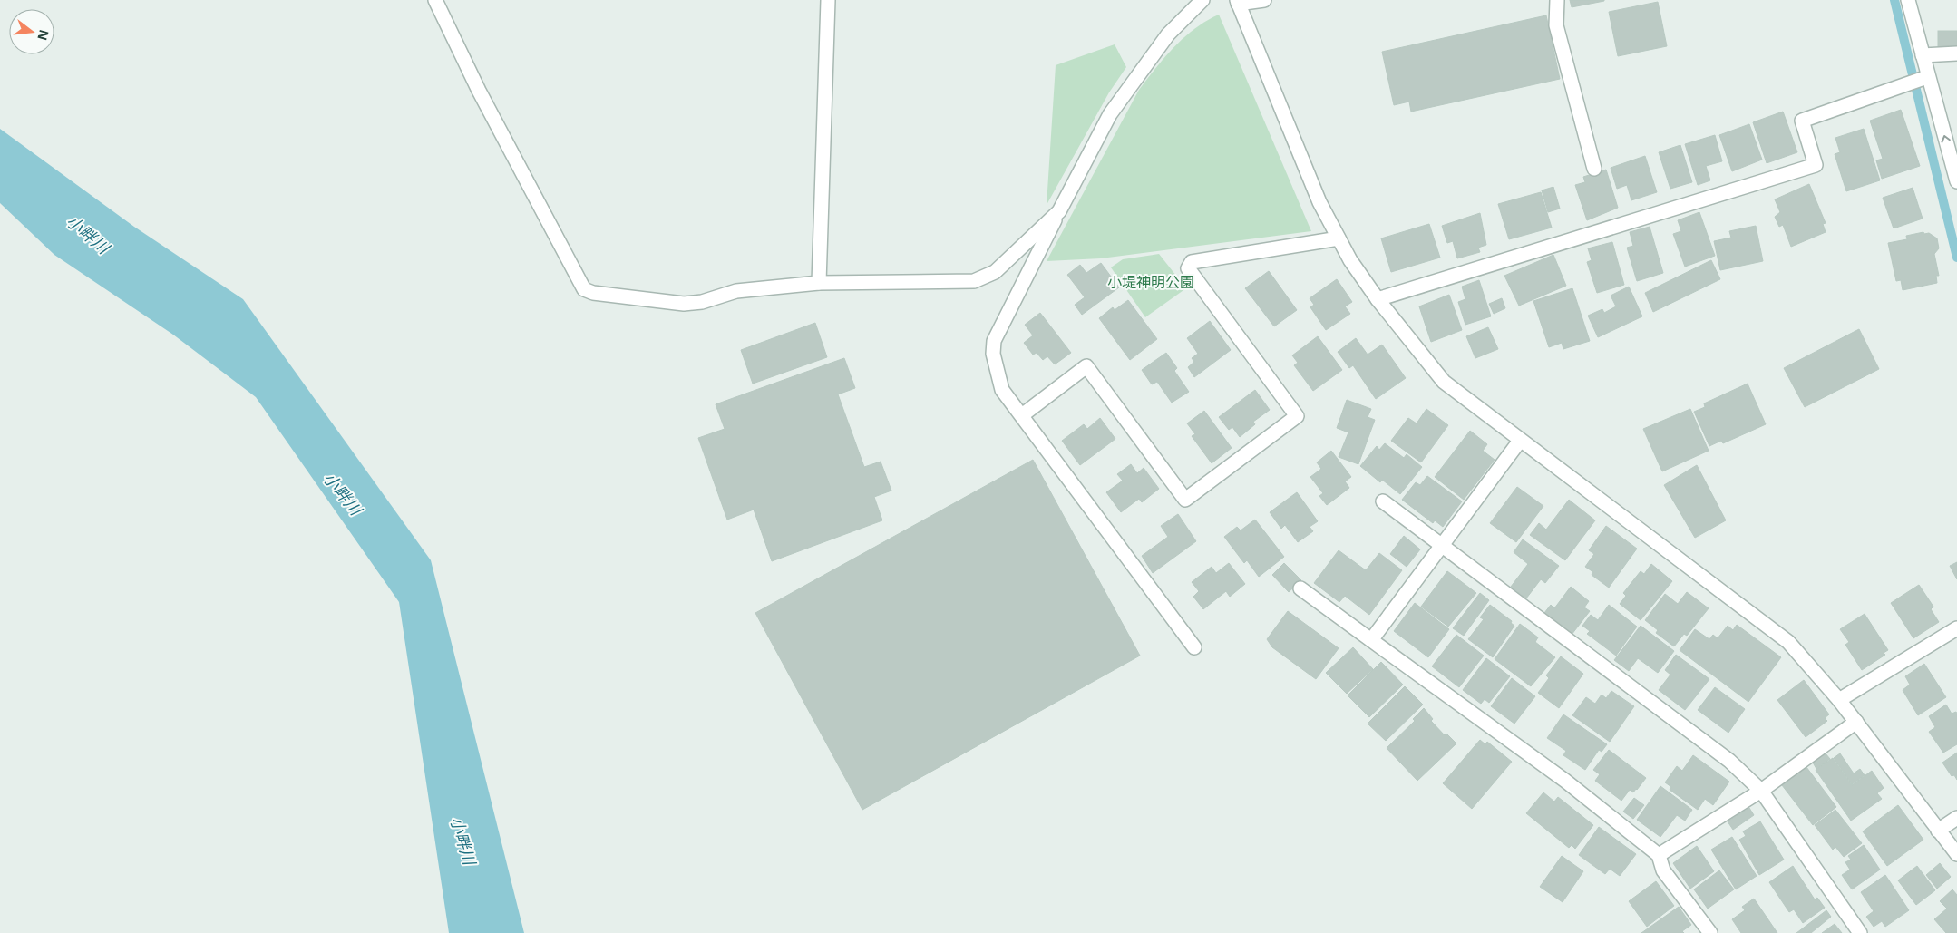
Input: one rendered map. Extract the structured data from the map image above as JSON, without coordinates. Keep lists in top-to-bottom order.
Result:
{
  "water": ["小畔川"],
  "parks": ["小堤神明公園"],
  "north": "right"
}
